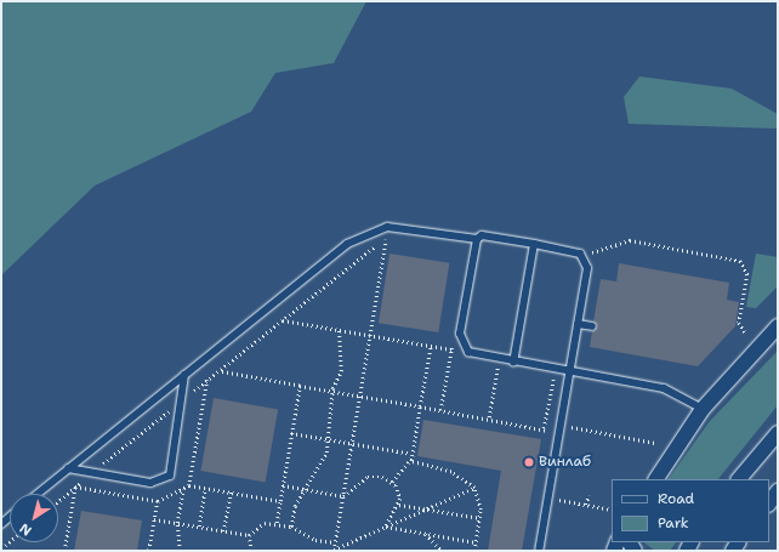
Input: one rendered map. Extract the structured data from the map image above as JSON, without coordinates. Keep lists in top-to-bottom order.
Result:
{
  "places": ["Винлаб"],
  "legend": ["Road", "Park"],
  "north": "bottom left"
}
